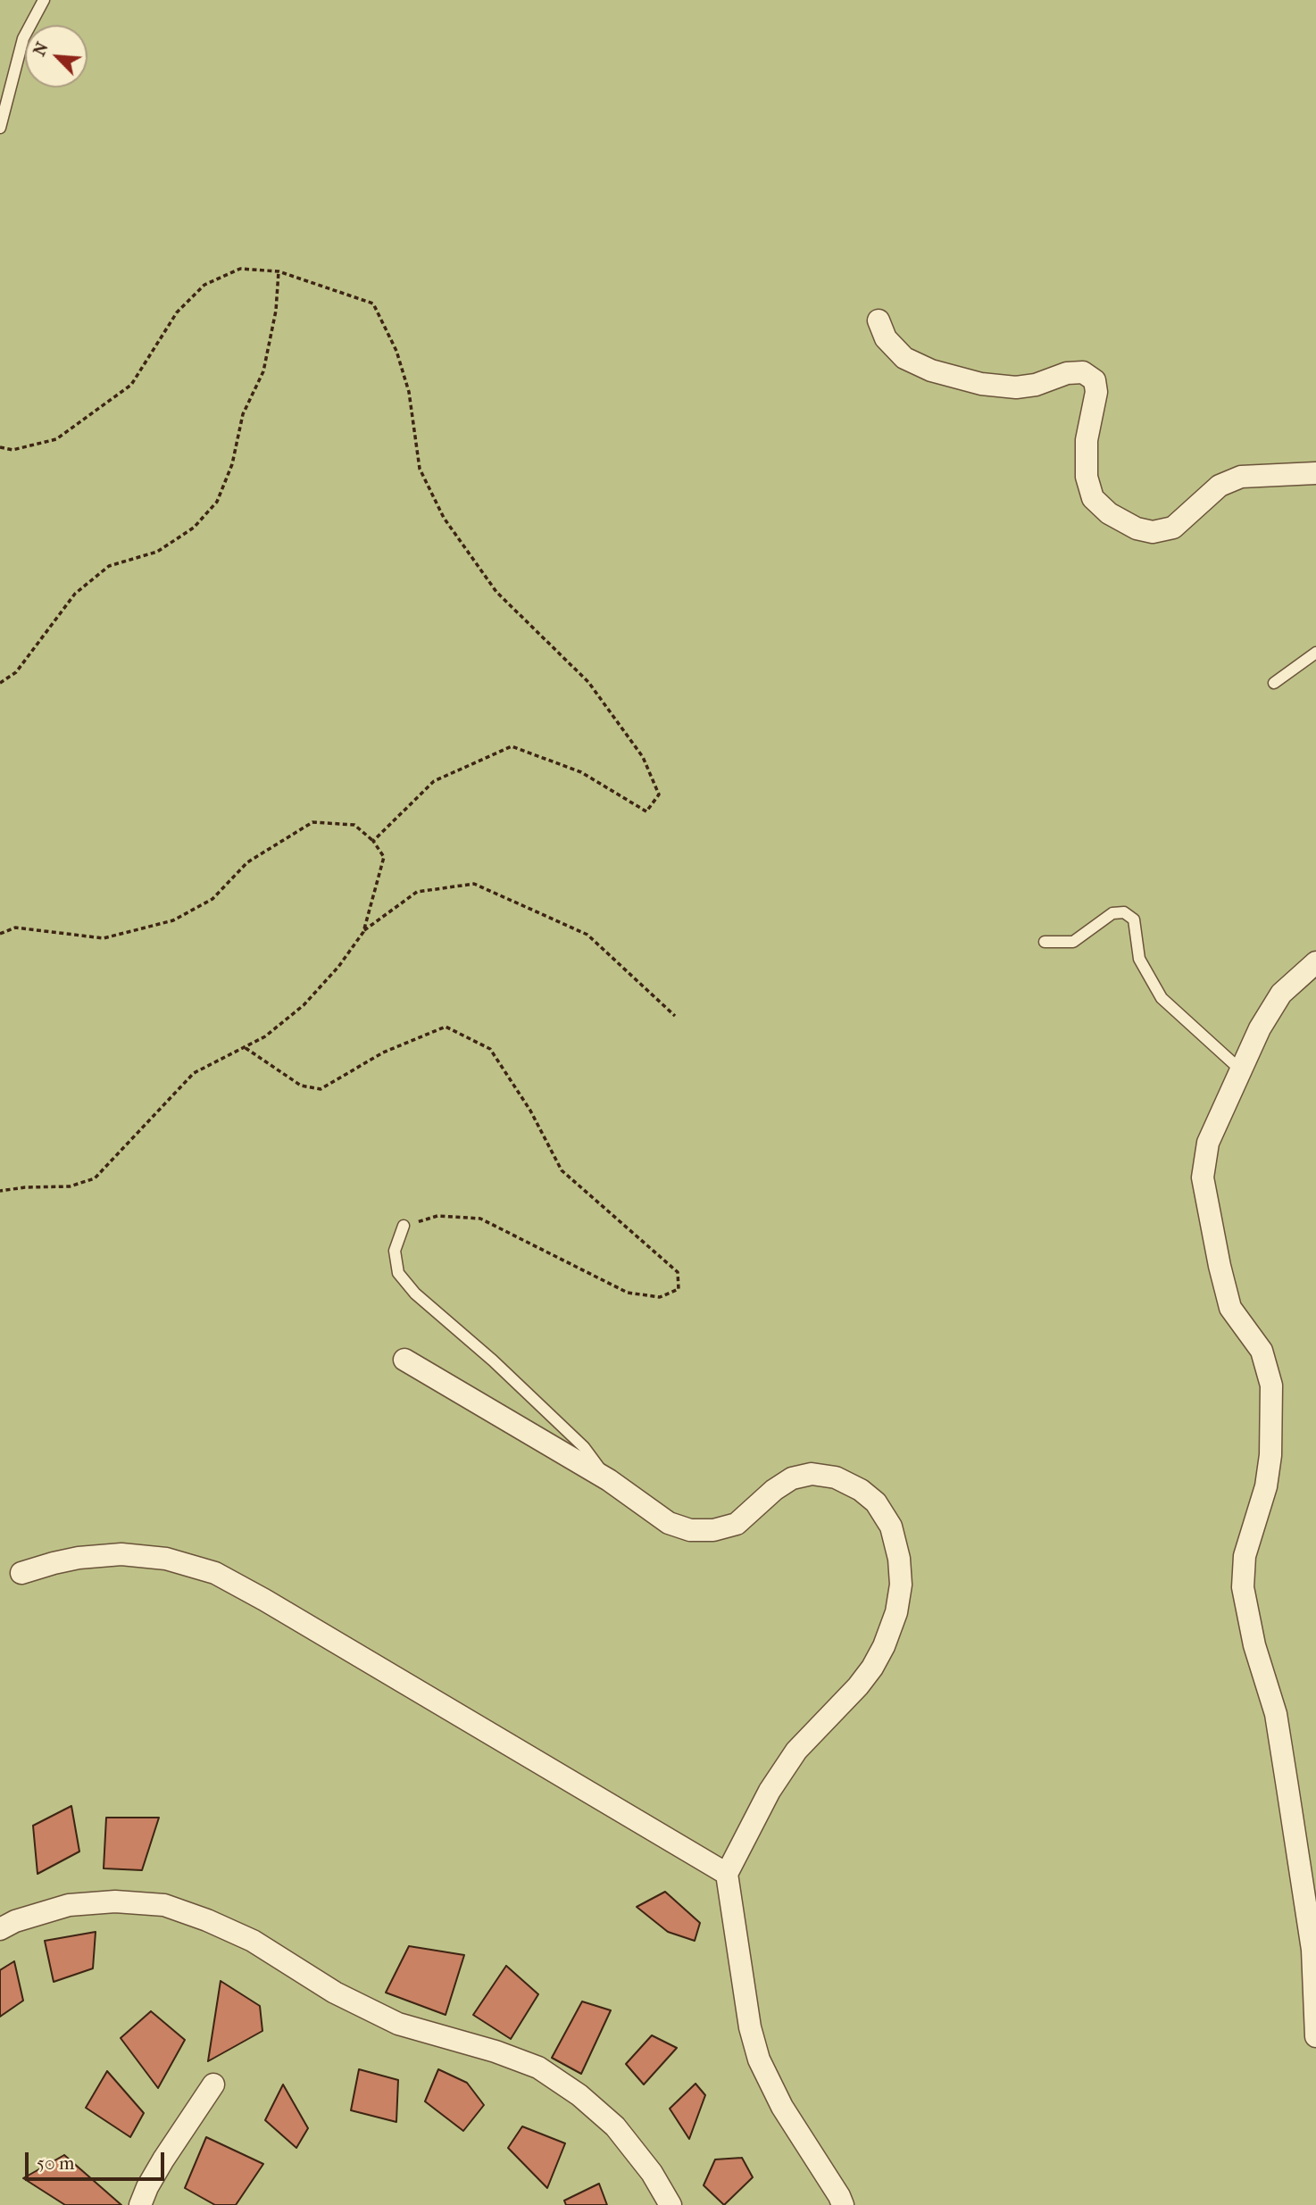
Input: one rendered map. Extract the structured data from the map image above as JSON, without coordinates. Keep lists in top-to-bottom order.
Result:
{
  "scale_bar": "50 m",
  "north": "top left"
}
